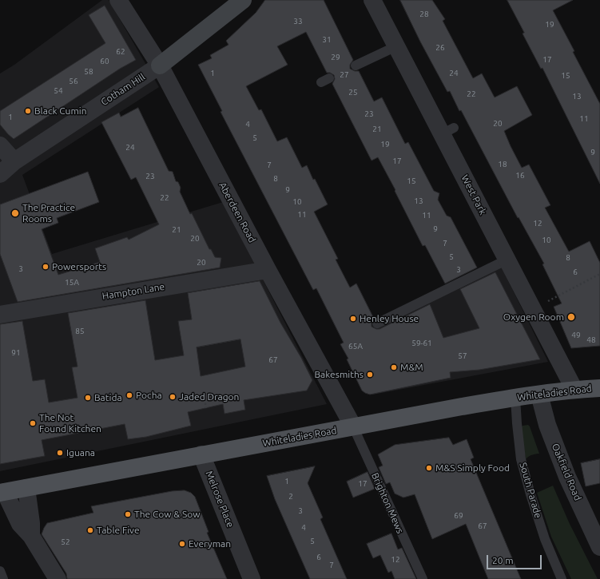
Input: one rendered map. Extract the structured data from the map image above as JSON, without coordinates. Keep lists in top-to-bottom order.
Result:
{
  "streets": {
    "main road": ["Whiteladies Road"],
    "street": [
      "Cotham Hill",
      "West Park",
      "Aberdeen Road",
      "Hampton Lane",
      "Oakfield Road",
      "Melrose Place"
    ],
    "lane": ["South Parade", "Brighton Mews"]
  },
  "crossings": [
    ["Cotham Hill", "Aberdeen Road"],
    ["West Park", "Whiteladies Road"],
    ["Aberdeen Road", "Hampton Lane"],
    ["Aberdeen Road", "Whiteladies Road"],
    ["Aberdeen Road", "Brighton Mews"],
    ["Whiteladies Road", "Oakfield Road"],
    ["Whiteladies Road", "South Parade"],
    ["Whiteladies Road", "Melrose Place"],
    ["Whiteladies Road", "Brighton Mews"]
  ],
  "places": [
    "Black Cumin",
    "The Practice Rooms",
    "Powersports",
    "Oxygen Room",
    "Henley House",
    "M&M",
    "Bakesmiths",
    "Pocha",
    "Jaded Dragon",
    "Batida",
    "The Not Found Kitchen",
    "Iguana",
    "M&S Simply Food",
    "The Cow & Sow",
    "Table Five",
    "Everyman"
  ],
  "house_numbers": [
    "28",
    "33",
    "19",
    "31",
    "26",
    "62",
    "29",
    "17",
    "60",
    "58",
    "1",
    "24",
    "27",
    "15",
    "56",
    "54",
    "25",
    "22",
    "13",
    "23",
    "1",
    "11",
    "20",
    "4",
    "21",
    "5",
    "19",
    "24",
    "9",
    "17",
    "18",
    "7",
    "16",
    "23",
    "8",
    "15",
    "9",
    "22",
    "13",
    "10",
    "11",
    "11",
    "12",
    "9",
    "21",
    "20",
    "10",
    "7",
    "5",
    "8",
    "20",
    "3",
    "3",
    "6",
    "15A",
    "85",
    "49",
    "48",
    "59-61",
    "65A",
    "91",
    "57",
    "67",
    "1",
    "17",
    "2",
    "3",
    "69",
    "67",
    "4",
    "5",
    "52",
    "6",
    "12",
    "7"
  ],
  "scale_bar": "20 m"
}
